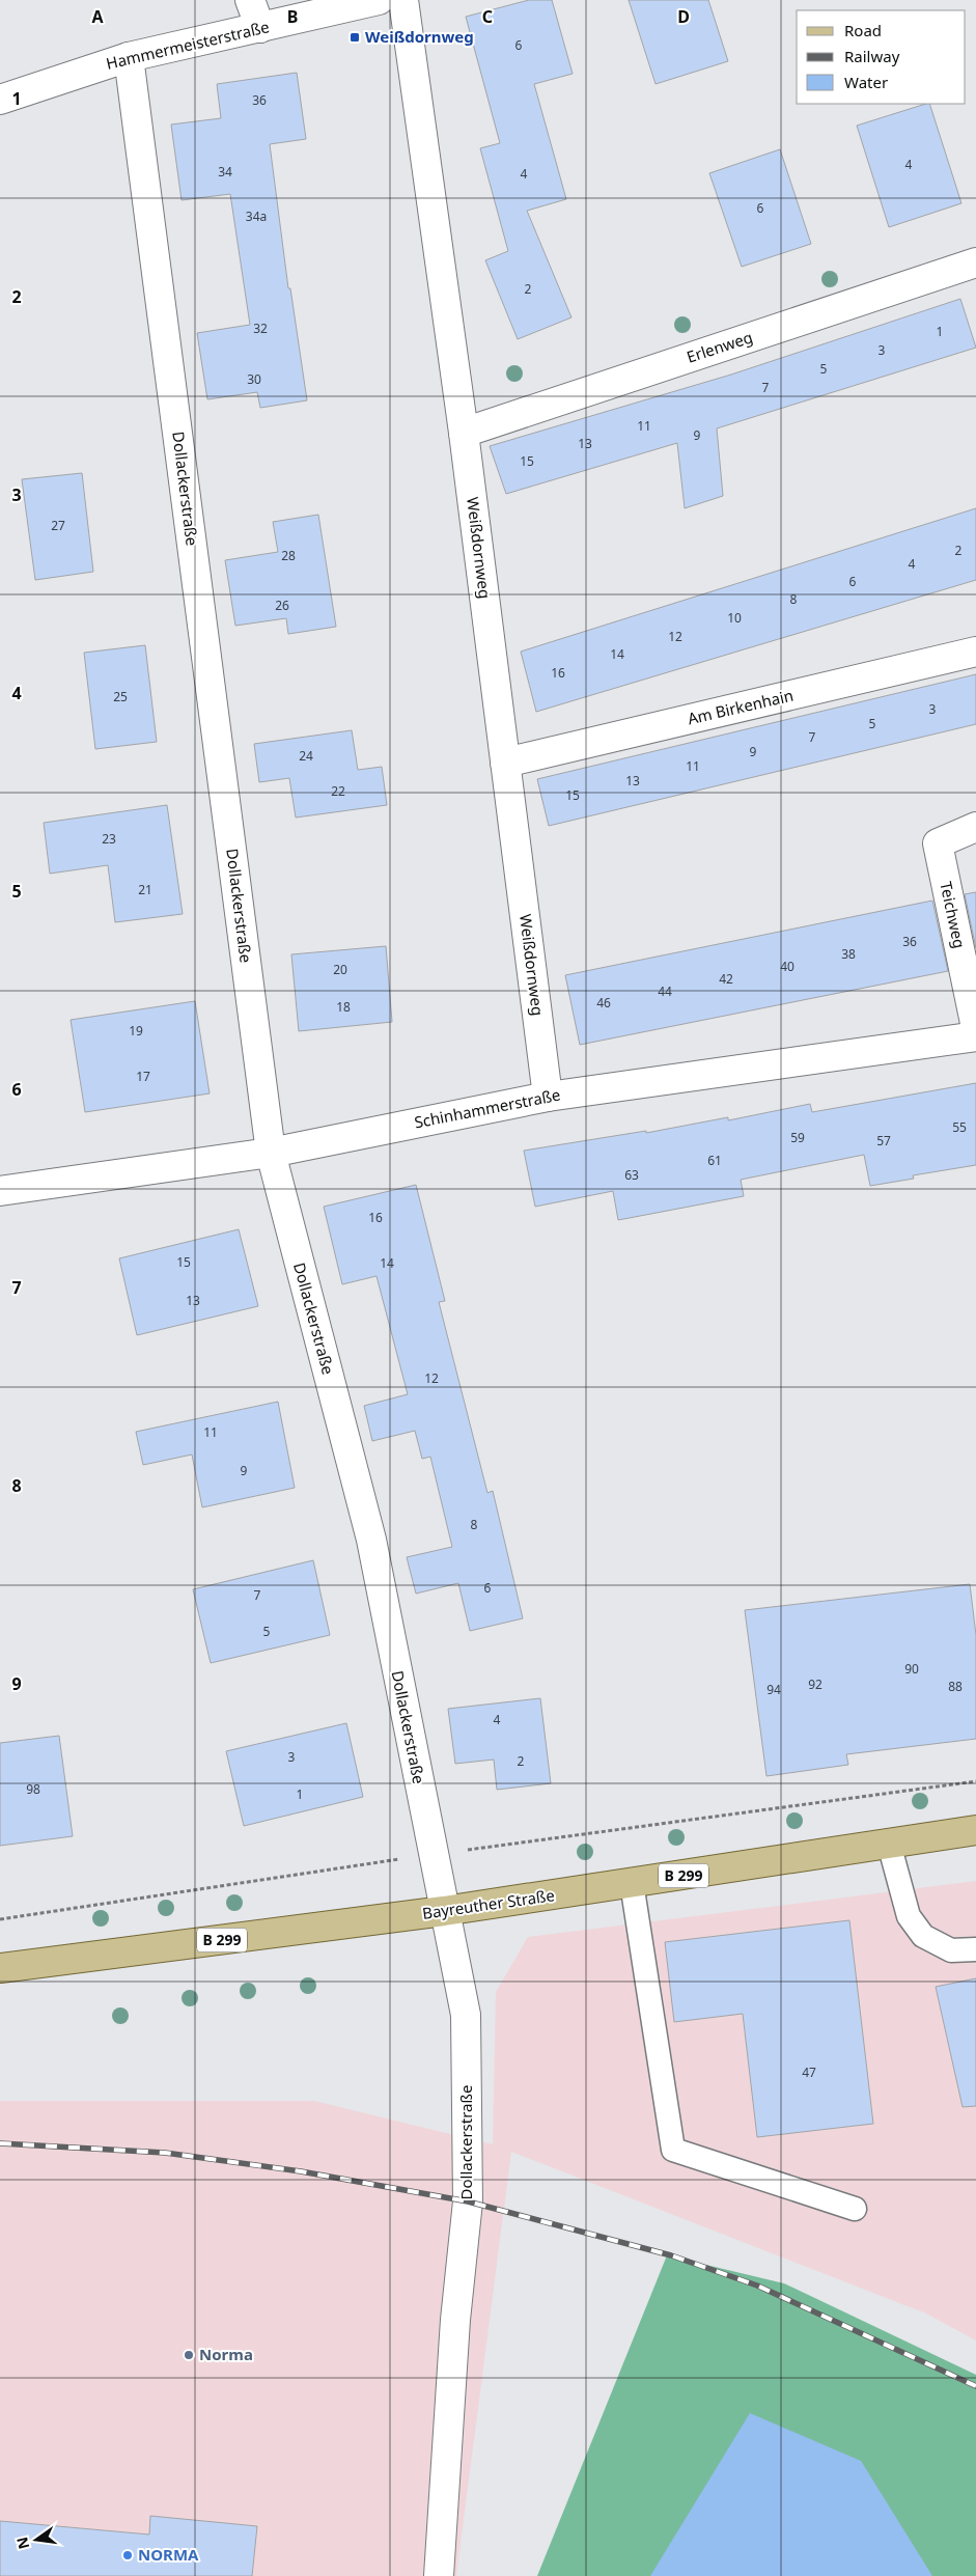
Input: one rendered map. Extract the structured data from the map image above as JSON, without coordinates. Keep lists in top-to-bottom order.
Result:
{
  "streets": {
    "main road": ["B 299", "Bayreuther Straße"],
    "street": [
      "Hammermeisterstraße",
      "Erlenweg",
      "Dollackerstraße",
      "Weißdornweg",
      "Am Birkenhain",
      "Teichweg",
      "Schinhammerstraße"
    ]
  },
  "crossings": [
    ["Hammermeisterstraße", "Dollackerstraße"],
    ["Erlenweg", "Weißdornweg"],
    ["Dollackerstraße", "Schinhammerstraße"],
    ["Dollackerstraße", "Bayreuther Straße"],
    ["Weißdornweg", "Am Birkenhain"],
    ["Weißdornweg", "Schinhammerstraße"]
  ],
  "places": {
    "transit": ["Weißdornweg"],
    "other": ["Norma", "NORMA"]
  },
  "house_numbers": [
    "6",
    "36",
    "4",
    "34",
    "4",
    "6",
    "34a",
    "2",
    "32",
    "1",
    "3",
    "5",
    "30",
    "7",
    "11",
    "9",
    "13",
    "15",
    "27",
    "2",
    "28",
    "4",
    "6",
    "8",
    "26",
    "10",
    "12",
    "14",
    "16",
    "25",
    "3",
    "5",
    "7",
    "9",
    "24",
    "11",
    "13",
    "22",
    "15",
    "23",
    "21",
    "36",
    "38",
    "40",
    "20",
    "42",
    "44",
    "46",
    "18",
    "19",
    "17",
    "55",
    "59",
    "57",
    "61",
    "63",
    "16",
    "15",
    "14",
    "13",
    "12",
    "11",
    "9",
    "8",
    "6",
    "7",
    "5",
    "90",
    "92",
    "88",
    "94",
    "4",
    "3",
    "2",
    "98",
    "1",
    "47"
  ],
  "legend": ["Road", "Railway", "Water"],
  "north": "left",
  "grid": {
    "columns": [
      "A",
      "B",
      "C",
      "D"
    ],
    "rows": [
      "1",
      "2",
      "3",
      "4",
      "5",
      "6",
      "7",
      "8",
      "9"
    ]
  }
}
